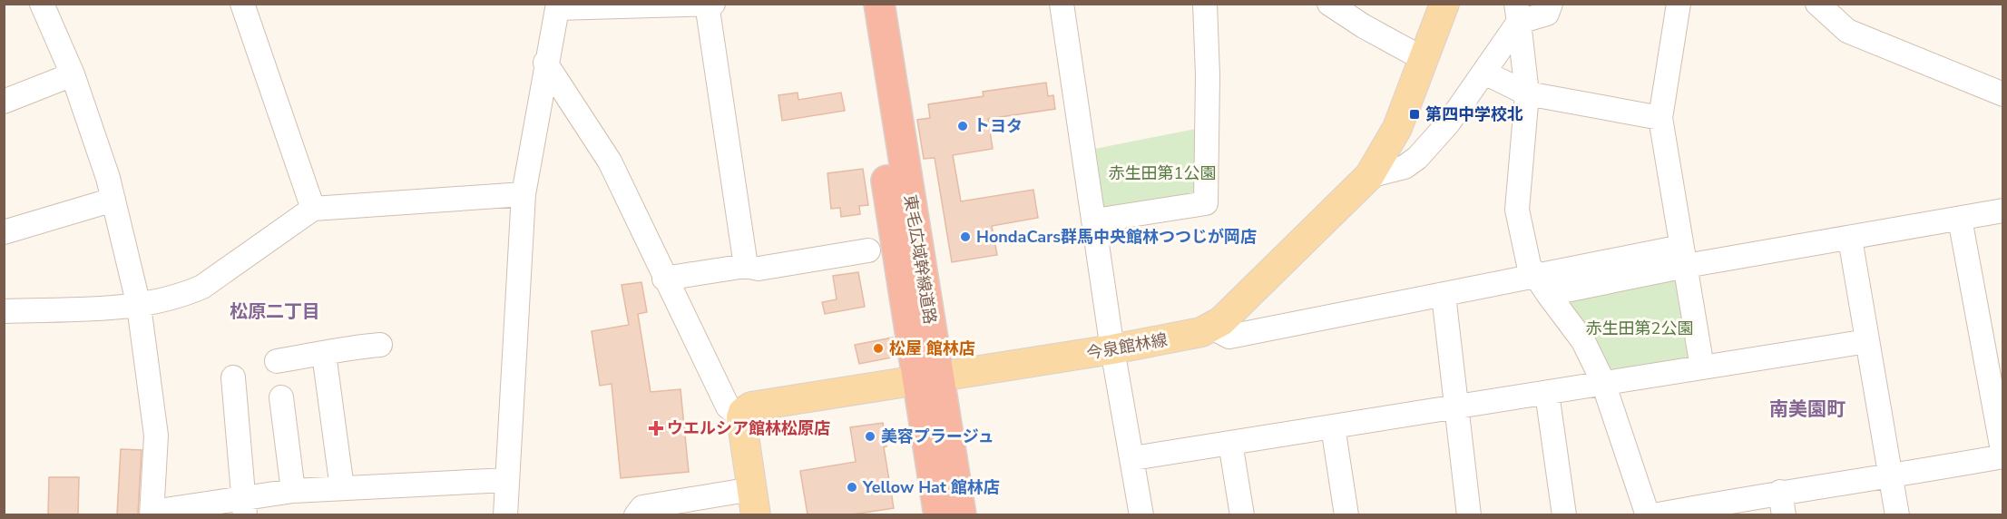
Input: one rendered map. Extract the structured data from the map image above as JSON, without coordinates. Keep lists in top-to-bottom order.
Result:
{
  "streets": {
    "highway": ["東毛広域幹線道路"],
    "main road": ["今泉館林線"]
  },
  "crossings": [
    ["東毛広域幹線道路", "今泉館林線"]
  ],
  "districts": ["松原二丁目", "南美園町"],
  "parks": ["赤生田第1公園", "赤生田第2公園"],
  "places": {
    "transit": ["第四中学校北"],
    "other": [
      "トヨタ",
      "HondaCars群馬中央館林つつじが岡店",
      "松屋 館林店",
      "美容プラージュ",
      "Yellow Hat 館林店"
    ],
    "health": ["ウエルシア館林松原店"]
  }
}
